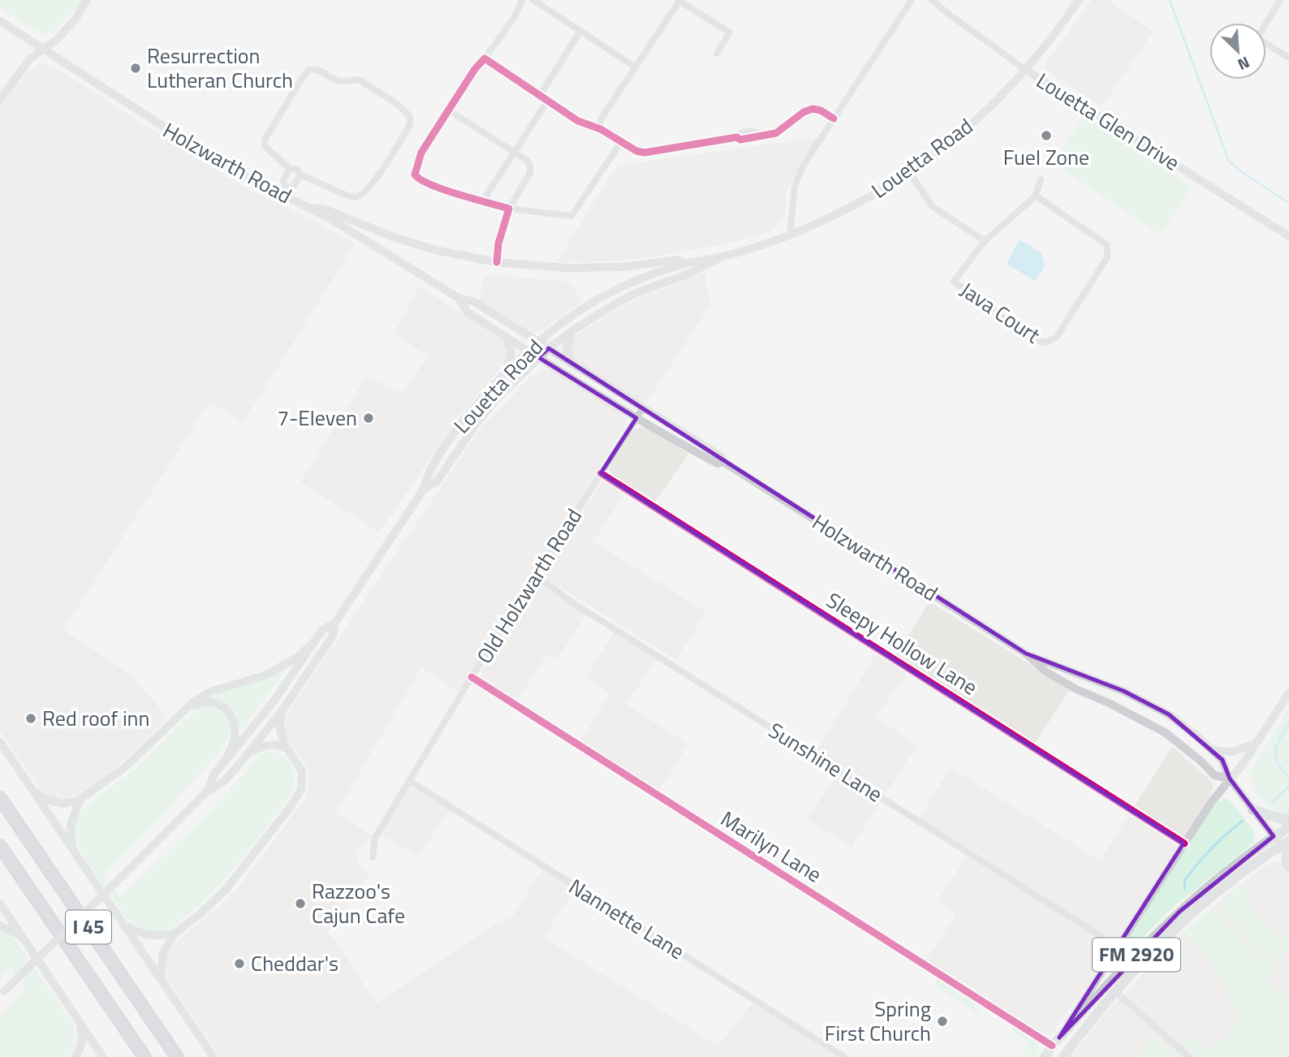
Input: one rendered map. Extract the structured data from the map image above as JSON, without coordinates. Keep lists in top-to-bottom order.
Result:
{
  "streets": {
    "highway": ["I 45"],
    "main road": [
      "Louetta Glen Drive",
      "Louetta Road",
      "Holzwarth Road",
      "FM 2920"
    ],
    "street": [
      "Java Court",
      "Old Holzwarth Road",
      "Sleepy Hollow Lane",
      "Sunshine Lane",
      "Marilyn Lane",
      "Nannette Lane"
    ]
  },
  "crossings": [
    ["Louetta Glen Drive", "Louetta Road"],
    ["Louetta Road", "Holzwarth Road"],
    ["Holzwarth Road", "Old Holzwarth Road"],
    ["Holzwarth Road", "FM 2920"],
    ["Old Holzwarth Road", "Sleepy Hollow Lane"],
    ["Old Holzwarth Road", "Sunshine Lane"],
    ["Old Holzwarth Road", "Marilyn Lane"],
    ["Old Holzwarth Road", "Nannette Lane"],
    ["Marilyn Lane", "FM 2920"]
  ],
  "places": [
    "Resurrection Lutheran Church",
    "Fuel Zone",
    "7-Eleven",
    "Red roof inn",
    "Razzoo's Cajun Cafe",
    "Cheddar's",
    "Spring First Church"
  ],
  "north": "bottom right"
}
